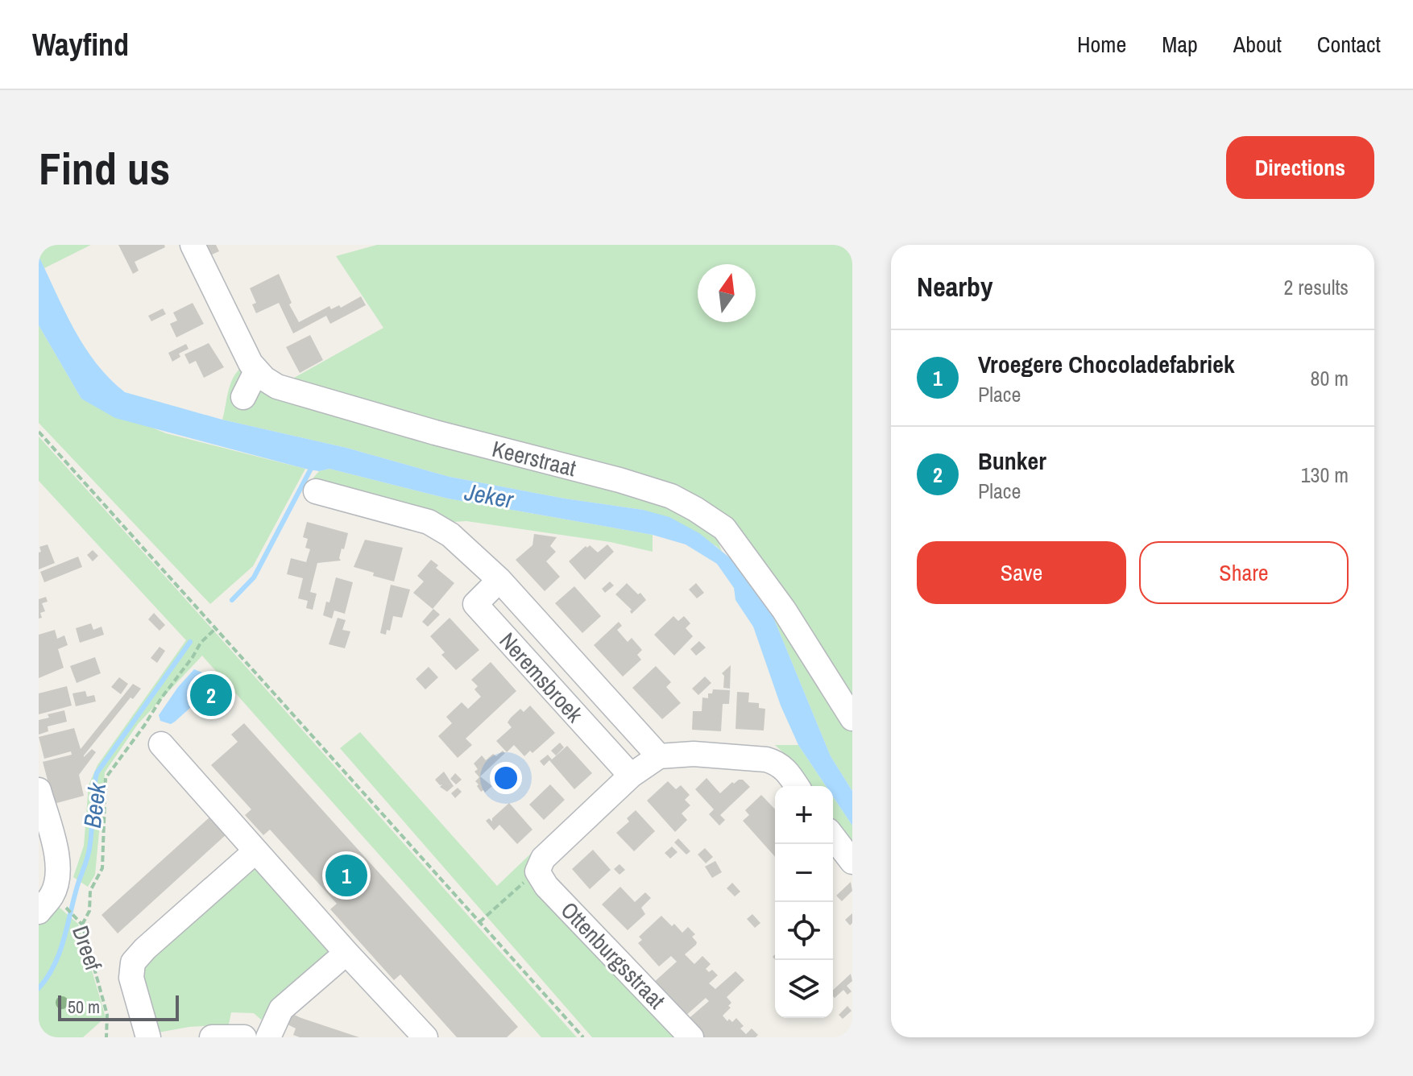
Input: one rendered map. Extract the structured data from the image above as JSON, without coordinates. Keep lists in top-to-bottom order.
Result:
{
  "streets": {
    "street": ["Keerstraat", "Neremsbroek", "Ottenburgsstraat"],
    "path": ["Dreef"]
  },
  "water": ["Jeker", "Beek"],
  "scale_bar": "50 m",
  "north": "top",
  "page": {
    "header": "Wayfind",
    "nav": [
      "Home",
      "Map",
      "About",
      "Contact"
    ],
    "buttons": [
      "Directions",
      ["Save", "Share"]
    ],
    "title": "Find us",
    "heading": ["Nearby", "2 results"],
    "list": [
      {
        "mark": "1",
        "name": "Vroegere Chocoladefabriek",
        "note": "Place",
        "value": "80 m"
      },
      {
        "mark": "2",
        "name": "Bunker",
        "note": "Place",
        "value": "130 m"
      }
    ],
    "pins": ["2", "1"],
    "map_buttons": ["+", "−"],
    "scale": "50 m"
  }
}
